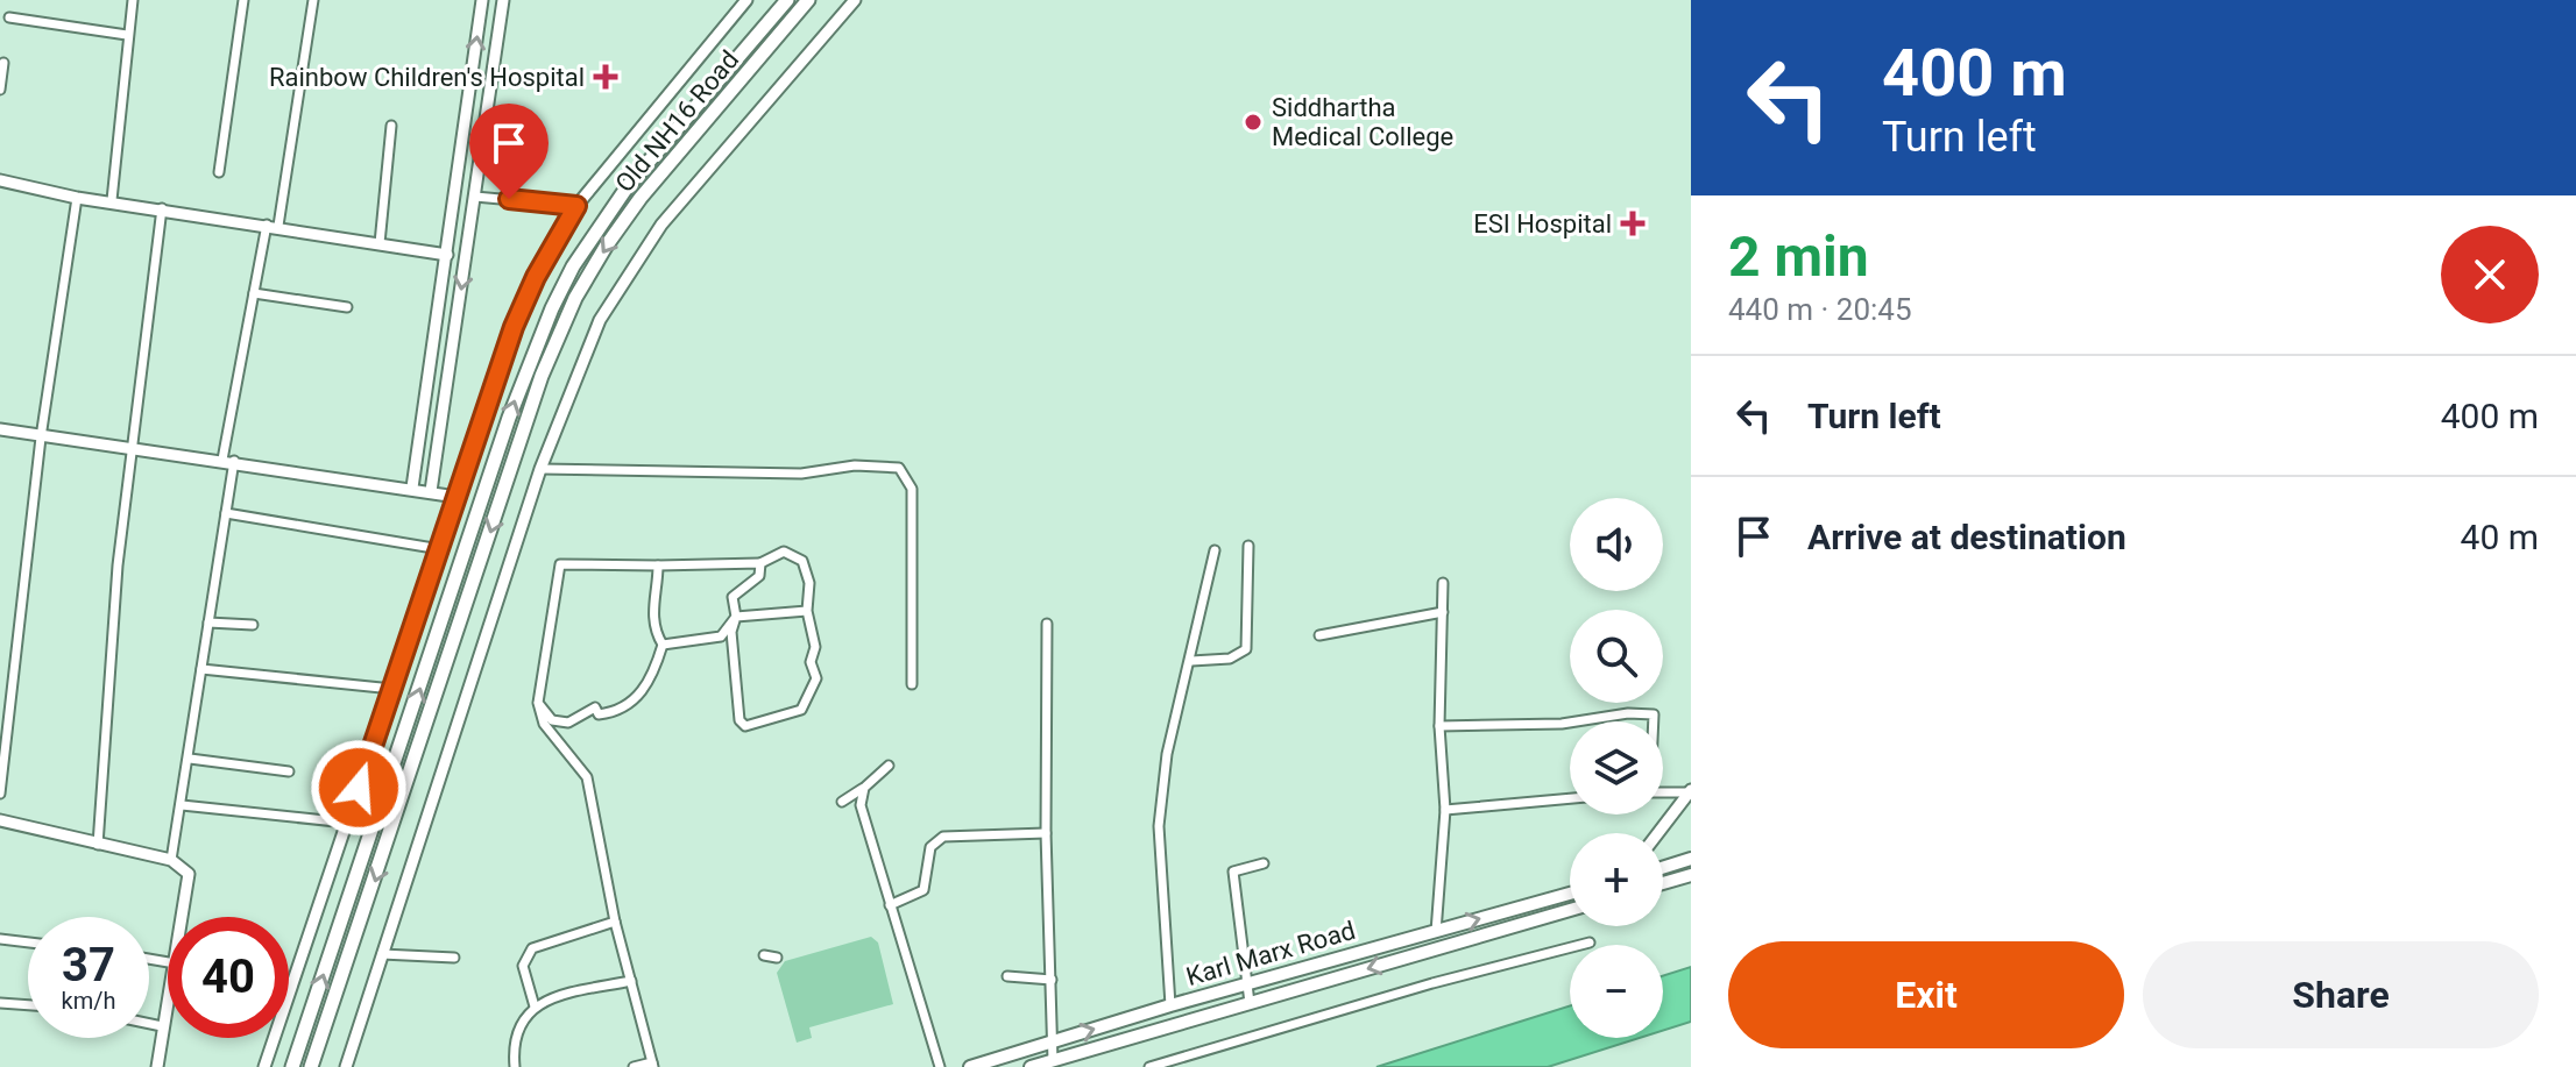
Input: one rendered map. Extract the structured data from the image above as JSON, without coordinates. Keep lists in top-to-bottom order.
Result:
{
  "streets": {
    "main road": ["Old NH16 Road", "Karl Marx Road"]
  },
  "places": {
    "health": ["Rainbow Children's Hospital", "ESI Hospital"],
    "other": ["Siddhartha Medical College"]
  },
  "page": {
    "turn": ["400 m", "Turn left"],
    "heading": ["2 min", "440 m · 20:45"],
    "list": [
      {
        "name": "Turn left",
        "value": "400 m"
      },
      {
        "name": "Arrive at destination",
        "value": "40 m"
      }
    ],
    "map_buttons": ["+", "−"],
    "speed": "37 km/h",
    "limit": "40",
    "buttons": ["Exit", "Share"]
  }
}
